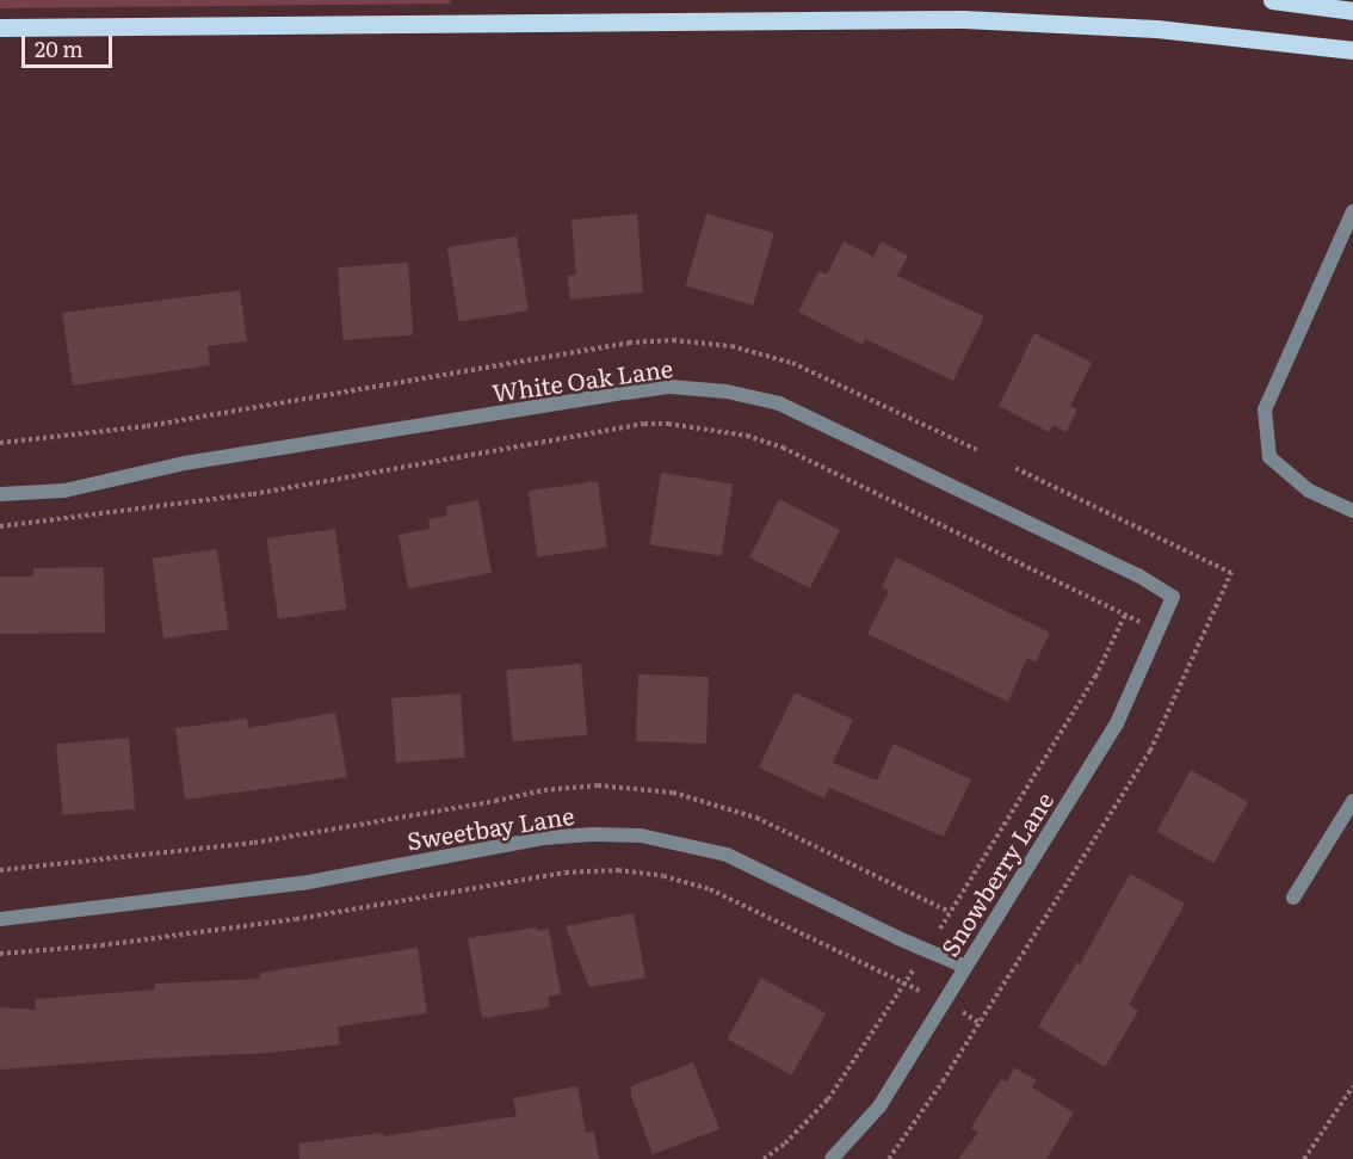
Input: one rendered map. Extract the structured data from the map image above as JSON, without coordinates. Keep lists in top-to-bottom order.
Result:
{
  "streets": {
    "street": ["White Oak Lane", "Sweetbay Lane", "Snowberry Lane"]
  },
  "crossings": [
    ["White Oak Lane", "Snowberry Lane"],
    ["Sweetbay Lane", "Snowberry Lane"]
  ],
  "scale_bar": "20 m"
}
